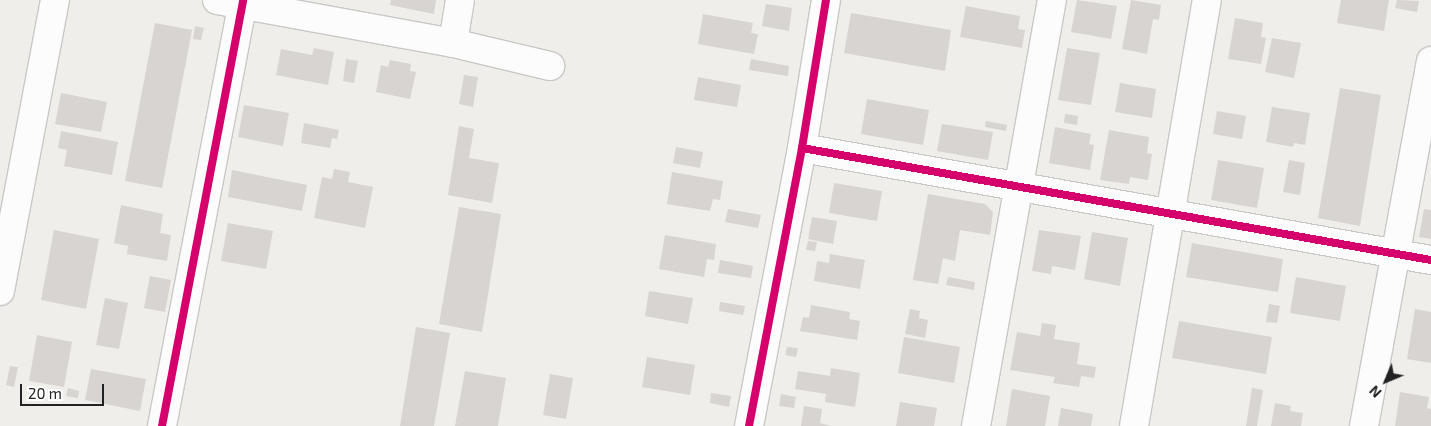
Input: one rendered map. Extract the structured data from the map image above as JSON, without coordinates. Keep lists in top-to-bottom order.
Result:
{
  "scale_bar": "20 m",
  "north": "bottom left"
}
